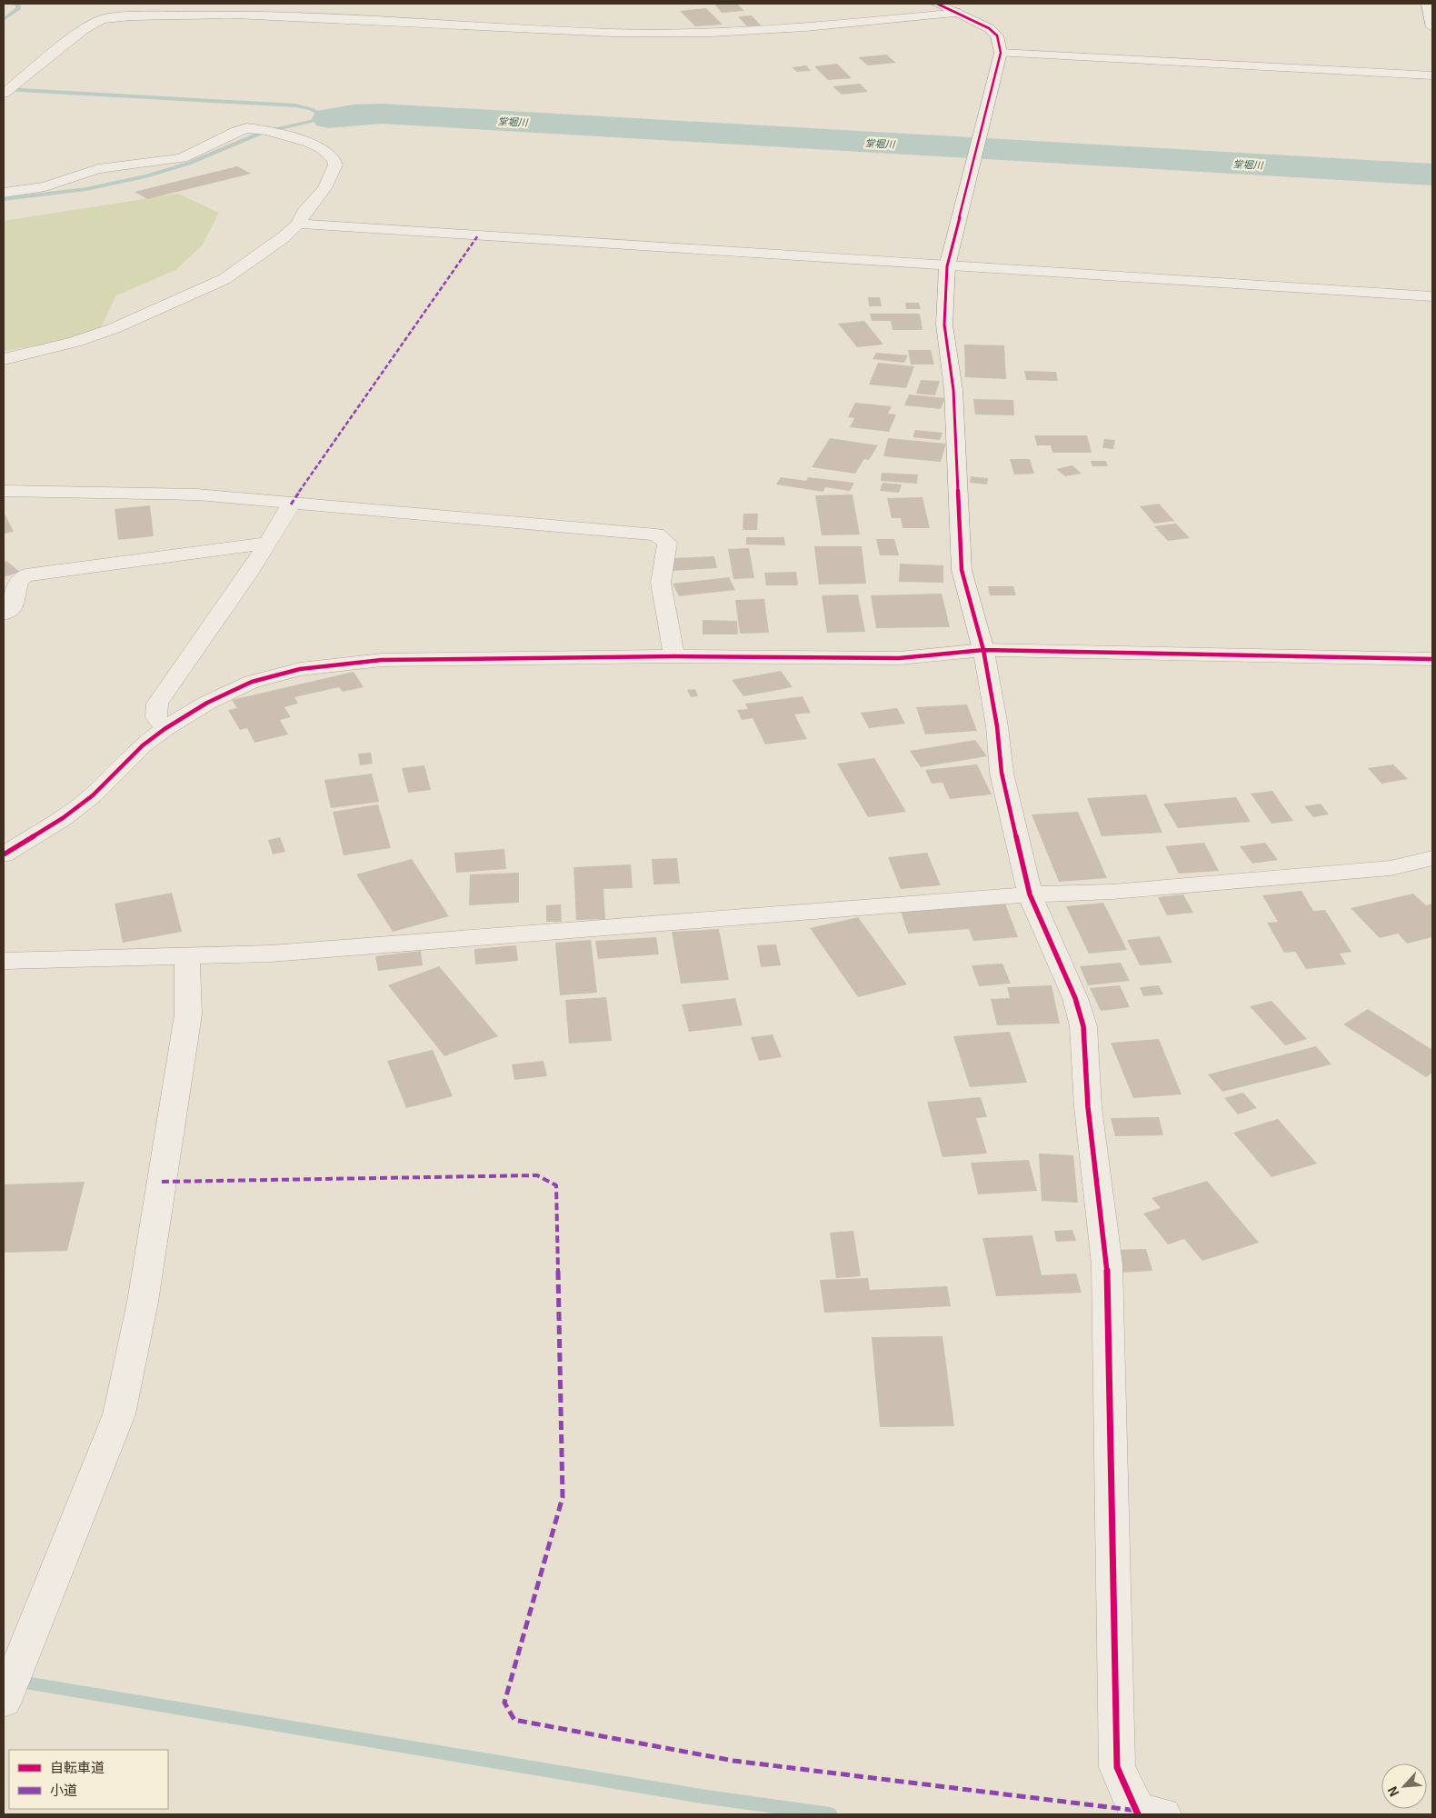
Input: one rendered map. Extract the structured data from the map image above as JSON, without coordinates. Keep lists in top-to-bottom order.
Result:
{
  "water": ["堂堀川"],
  "legend": ["自転車道", "小道"],
  "north": "bottom left"
}
